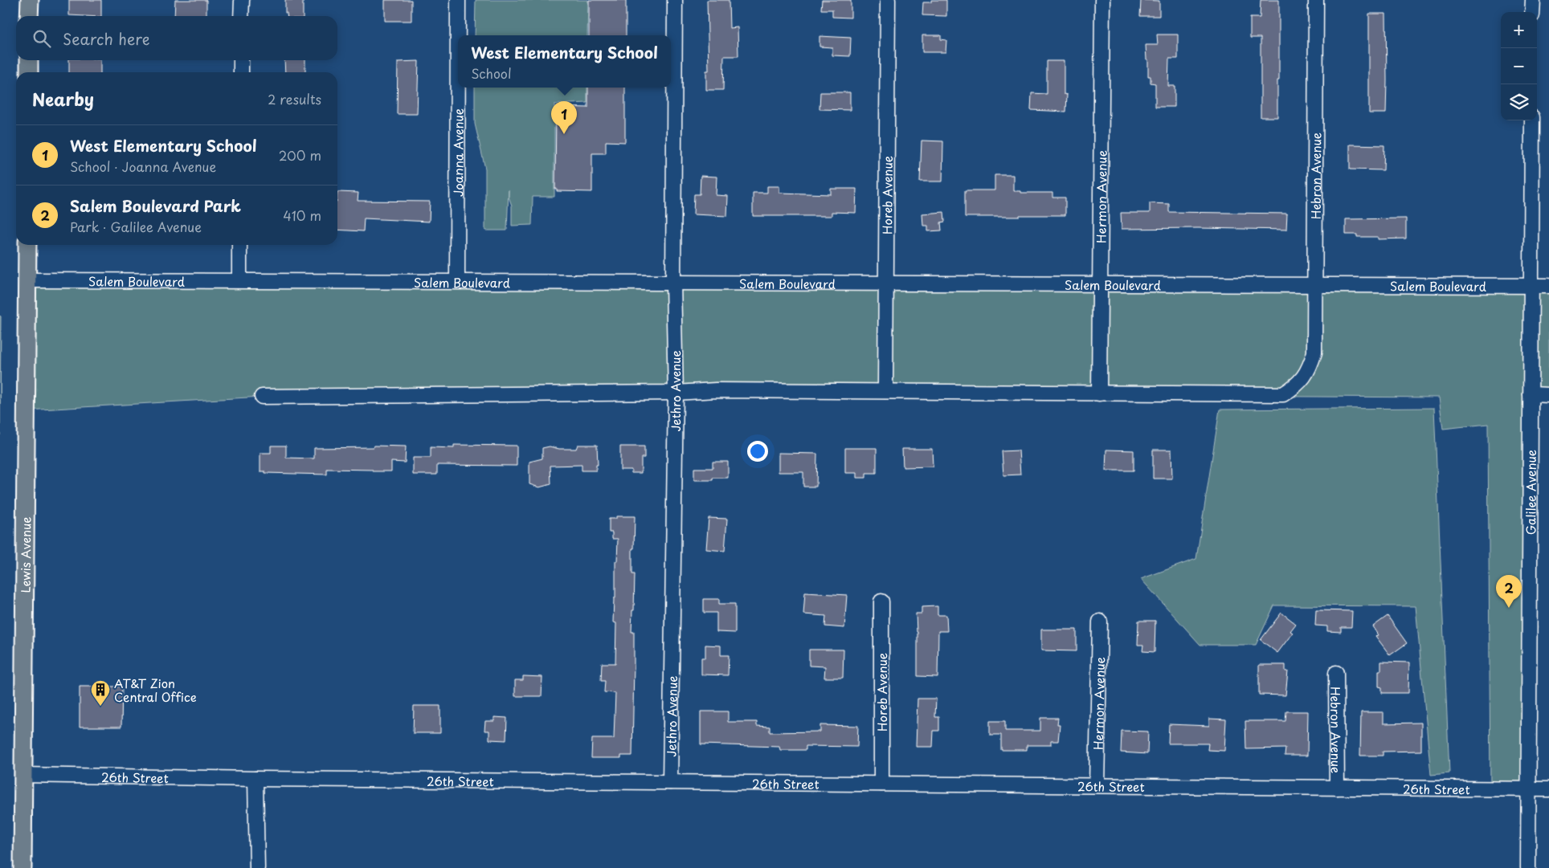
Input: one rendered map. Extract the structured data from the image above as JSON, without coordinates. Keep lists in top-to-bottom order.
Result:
{
  "streets": {
    "main road": ["Lewis Avenue"],
    "street": [
      "Joanna Avenue",
      "Hebron Avenue",
      "Horeb Avenue",
      "Hermon Avenue",
      "Salem Boulevard",
      "Jethro Avenue",
      "Galilee Avenue",
      "26th Street"
    ]
  },
  "crossings": [
    ["Joanna Avenue", "Salem Boulevard"],
    ["Hebron Avenue", "Hermon Avenue"],
    ["Hebron Avenue", "Salem Boulevard"],
    ["Hebron Avenue", "26th Street"],
    ["Horeb Avenue", "Salem Boulevard"],
    ["Horeb Avenue", "26th Street"],
    ["Hermon Avenue", "Salem Boulevard"],
    ["Hermon Avenue", "26th Street"],
    ["Salem Boulevard", "Jethro Avenue"],
    ["Salem Boulevard", "Galilee Avenue"],
    ["Salem Boulevard", "Lewis Avenue"],
    ["Jethro Avenue", "26th Street"],
    ["Galilee Avenue", "26th Street"],
    ["Lewis Avenue", "26th Street"]
  ],
  "places": {
    "building": ["AT&T Zion Central Office"]
  },
  "page": {
    "map_buttons": ["+", "−"],
    "search": "Search here",
    "popup": ["West Elementary School", "School"],
    "heading": ["Nearby", "2 results"],
    "pins": ["1", "2"],
    "list": [
      {
        "mark": "1",
        "name": "West Elementary School",
        "note": "School · Joanna Avenue",
        "value": "200 m"
      },
      {
        "mark": "2",
        "name": "Salem Boulevard Park",
        "note": "Park · Galilee Avenue",
        "value": "410 m"
      }
    ]
  }
}
